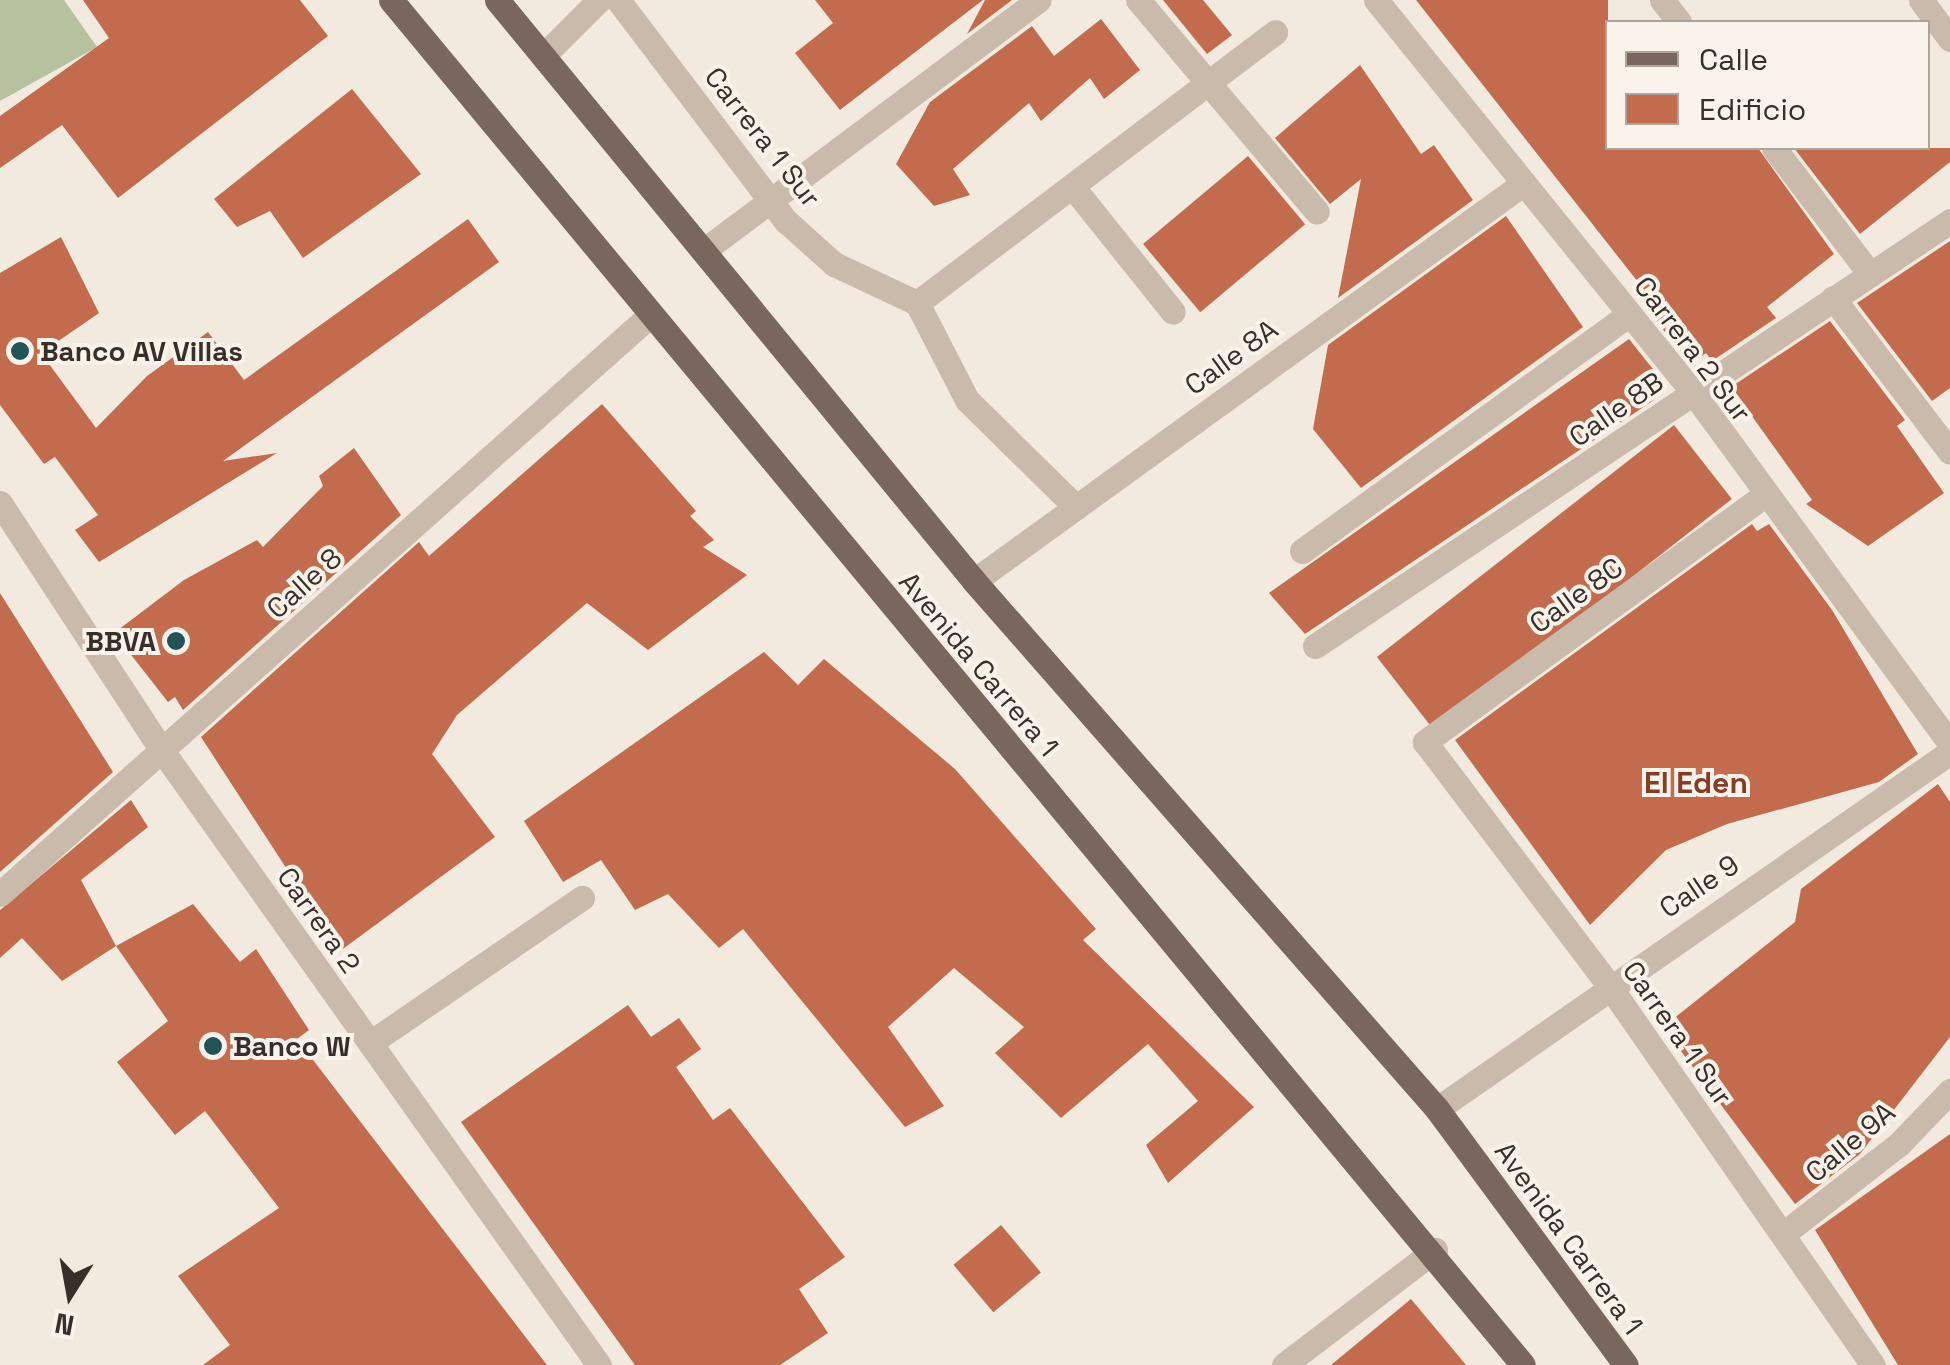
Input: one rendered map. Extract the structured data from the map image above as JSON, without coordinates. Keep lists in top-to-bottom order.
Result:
{
  "streets": {
    "main road": ["Avenida Carrera 1"],
    "street": [
      "Carrera 1 Sur",
      "Carrera 2 Sur",
      "Calle 8A",
      "Calle 8B",
      "Calle 8",
      "Calle 8C",
      "Calle 9",
      "Carrera 2",
      "Calle 9A"
    ]
  },
  "crossings": [
    ["Carrera 1 Sur", "Calle 8C"],
    ["Carrera 1 Sur", "Calle 9"],
    ["Carrera 1 Sur", "Calle 9A"],
    ["Carrera 2 Sur", "Calle 8A"],
    ["Carrera 2 Sur", "Calle 8B"],
    ["Carrera 2 Sur", "Calle 8C"],
    ["Calle 8A", "Avenida Carrera 1"],
    ["Calle 8", "Avenida Carrera 1"],
    ["Calle 8", "Carrera 2"],
    ["Avenida Carrera 1", "Calle 9"]
  ],
  "districts": ["El Eden"],
  "places": ["Banco AV Villas", "BBVA", "Banco W"],
  "legend": ["Calle", "Edificio"],
  "north": "bottom"
}
